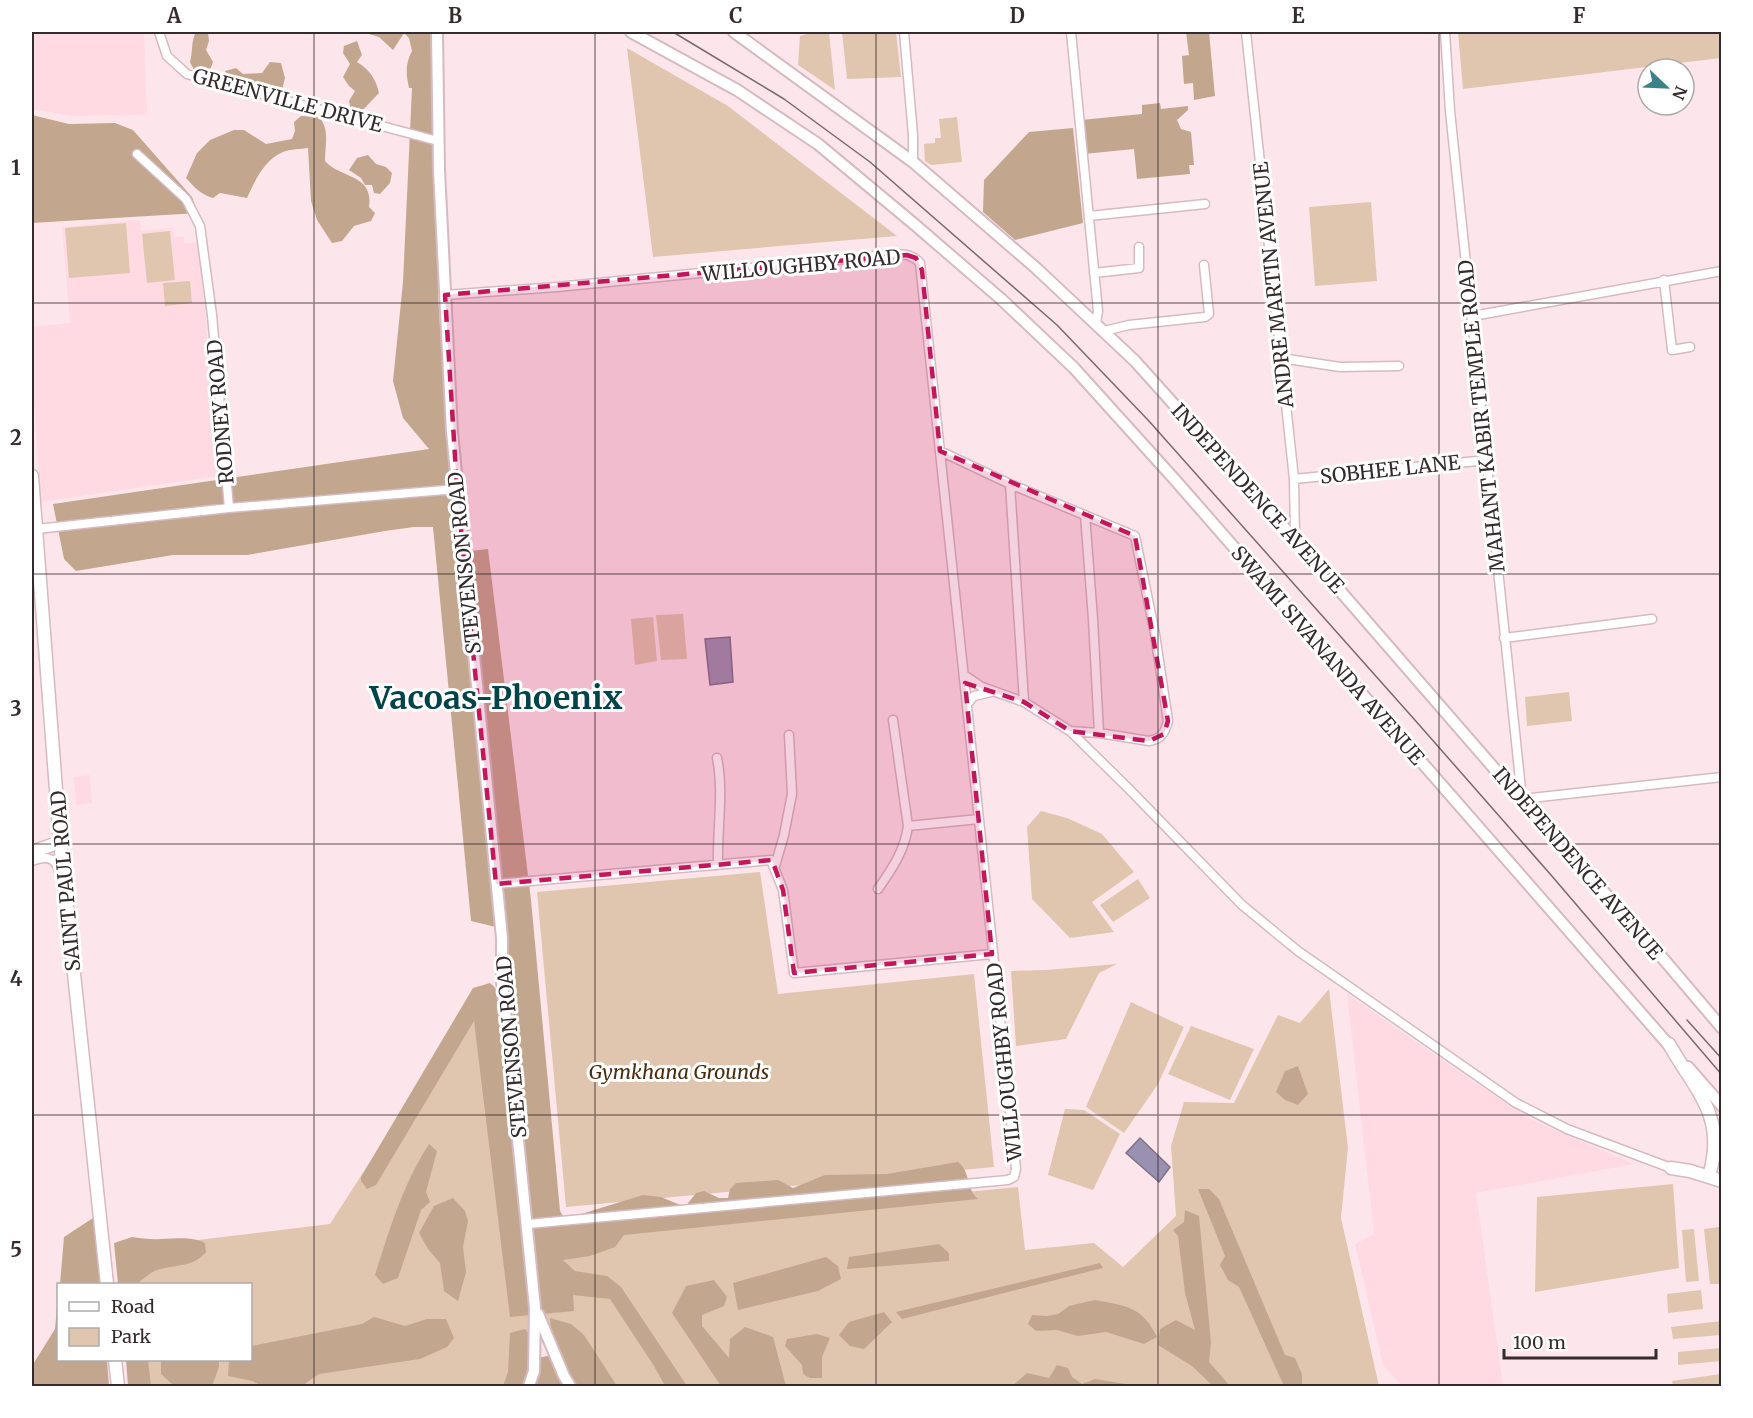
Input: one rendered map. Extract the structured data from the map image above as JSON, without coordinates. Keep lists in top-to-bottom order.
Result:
{
  "streets": {
    "main road": ["SAINT PAUL ROAD"],
    "street": [
      "GREENVILLE DRIVE",
      "WILLOUGHBY ROAD",
      "ANDRE MARTIN AVENUE",
      "RODNEY ROAD",
      "MAHANT KABIR TEMPLE ROAD",
      "SOBHEE LANE",
      "INDEPENDENCE AVENUE",
      "STEVENSON ROAD",
      "SWAMI SIVANANDA AVENUE"
    ]
  },
  "crossings": [
    ["GREENVILLE DRIVE", "STEVENSON ROAD"],
    ["WILLOUGHBY ROAD", "STEVENSON ROAD"],
    ["ANDRE MARTIN AVENUE", "SOBHEE LANE"],
    ["ANDRE MARTIN AVENUE", "INDEPENDENCE AVENUE"],
    ["MAHANT KABIR TEMPLE ROAD", "SOBHEE LANE"],
    ["MAHANT KABIR TEMPLE ROAD", "INDEPENDENCE AVENUE"]
  ],
  "districts": ["Vacoas-Phoenix"],
  "parks": ["Gymkhana Grounds"],
  "legend": ["Road", "Park"],
  "scale_bar": "100 m",
  "north": "bottom right",
  "grid": {
    "columns": [
      "A",
      "B",
      "C",
      "D",
      "E",
      "F"
    ],
    "rows": [
      "1",
      "2",
      "3",
      "4",
      "5"
    ]
  }
}
